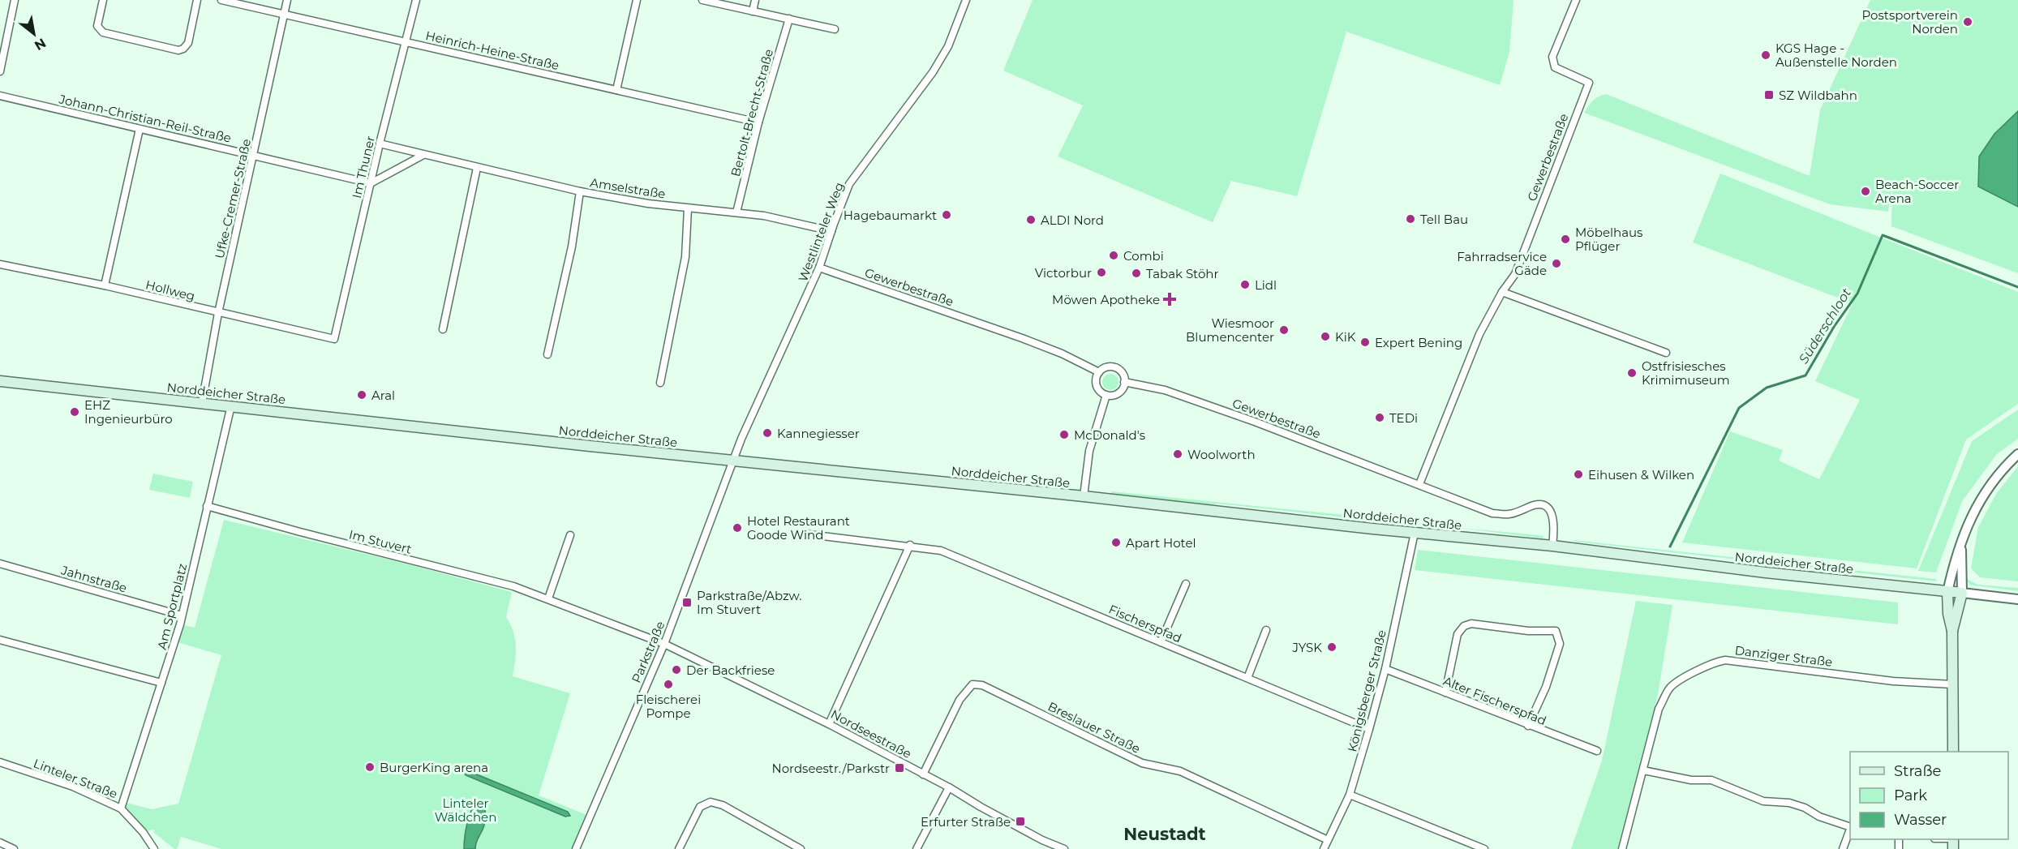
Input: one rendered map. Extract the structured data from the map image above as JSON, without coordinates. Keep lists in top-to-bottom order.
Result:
{
  "streets": {
    "main road": ["Norddeicher Straße"],
    "street": [
      "Heinrich-Heine-Straße",
      "Bertolt-Brecht-Straße",
      "Johann-Christian-Reil-Straße",
      "Gewerbestraße",
      "Im Thuner",
      "Amselstraße",
      "Ufke-Cremer-Straße",
      "Westlinteler Weg",
      "Hollweg",
      "Im Stuvert",
      "Jahnstraße",
      "Am Sportplatz",
      "Fischerspfad",
      "Parkstraße",
      "Danziger Straße",
      "Königsberger Straße",
      "Alter Fischerspfad",
      "Breslauer Straße",
      "Nordseestraße",
      "Linteler Straße"
    ]
  },
  "crossings": [
    ["Heinrich-Heine-Straße", "Bertolt-Brecht-Straße"],
    ["Heinrich-Heine-Straße", "Im Thuner"],
    ["Heinrich-Heine-Straße", "Ufke-Cremer-Straße"],
    ["Bertolt-Brecht-Straße", "Amselstraße"],
    ["Johann-Christian-Reil-Straße", "Im Thuner"],
    ["Johann-Christian-Reil-Straße", "Ufke-Cremer-Straße"],
    ["Gewerbestraße", "Westlinteler Weg"],
    ["Gewerbestraße", "Norddeicher Straße"],
    ["Im Thuner", "Amselstraße"],
    ["Im Thuner", "Hollweg"],
    ["Amselstraße", "Westlinteler Weg"],
    ["Ufke-Cremer-Straße", "Hollweg"],
    ["Ufke-Cremer-Straße", "Norddeicher Straße"],
    ["Westlinteler Weg", "Norddeicher Straße"],
    ["Westlinteler Weg", "Parkstraße"],
    ["Norddeicher Straße", "Am Sportplatz"],
    ["Norddeicher Straße", "Parkstraße"],
    ["Norddeicher Straße", "Königsberger Straße"],
    ["Im Stuvert", "Am Sportplatz"],
    ["Im Stuvert", "Parkstraße"],
    ["Im Stuvert", "Nordseestraße"],
    ["Jahnstraße", "Am Sportplatz"],
    ["Am Sportplatz", "Linteler Straße"],
    ["Fischerspfad", "Königsberger Straße"],
    ["Parkstraße", "Nordseestraße"],
    ["Königsberger Straße", "Alter Fischerspfad"],
    ["Königsberger Straße", "Breslauer Straße"],
    ["Breslauer Straße", "Nordseestraße"]
  ],
  "districts": ["Neustadt"],
  "water": ["Süderschloot"],
  "parks": ["Linteler Wäldchen"],
  "places": {
    "other": [
      "Postsportverein Norden",
      "KGS Hage - Außenstelle Norden",
      "Beach-Soccer Arena",
      "Hagebaumarkt",
      "Tell Bau",
      "ALDI Nord",
      "Möbelhaus Pflüger",
      "Combi",
      "Fahrradservice Gäde",
      "Victorbur",
      "Tabak Stöhr",
      "Lidl",
      "Wiesmoor Blumencenter",
      "KiK",
      "Expert Bening",
      "Ostfrisiesches Krimimuseum",
      "Aral",
      "EHZ Ingenieurbüro",
      "TEDi",
      "Kannegiesser",
      "McDonald's",
      "Woolworth",
      "Eihusen & Wilken",
      "Hotel Restaurant Goode Wind",
      "Apart Hotel",
      "JYSK",
      "Der Backfriese",
      "Fleischerei Pompe",
      "BurgerKing arena"
    ],
    "transit": [
      "SZ Wildbahn",
      "Parkstraße/Abzw. Im Stuvert",
      "Nordseestr./Parkstr",
      "Erfurter Straße"
    ],
    "health": ["Möwen Apotheke"]
  },
  "legend": ["Straße", "Park", "Wasser"],
  "north": "bottom right"
}
